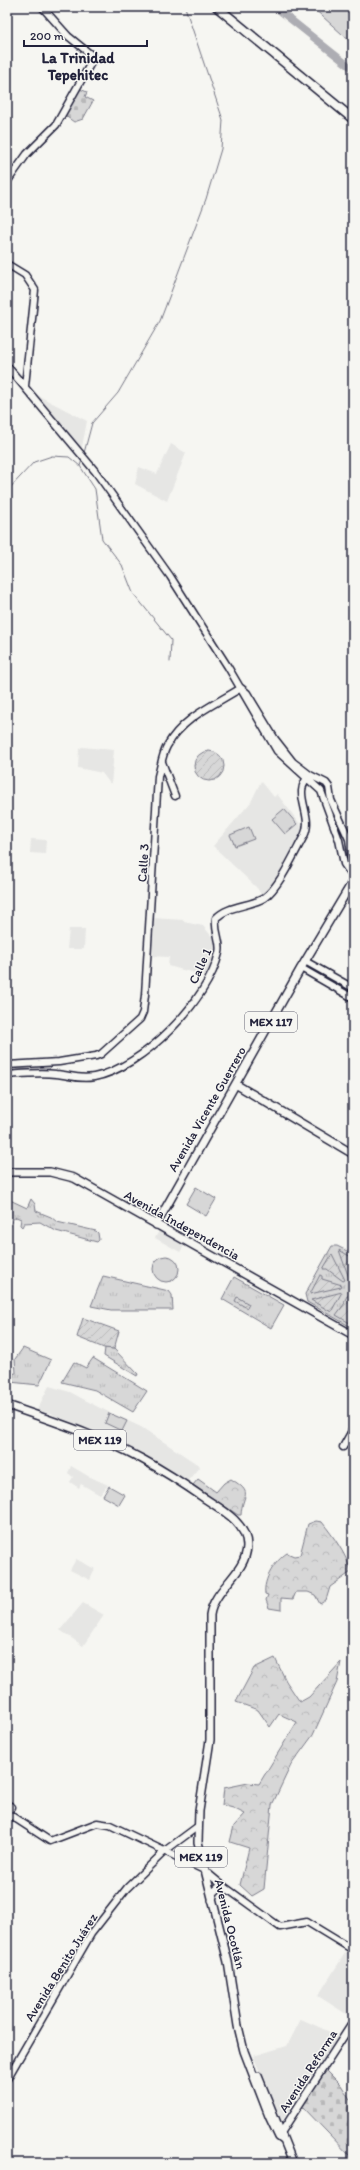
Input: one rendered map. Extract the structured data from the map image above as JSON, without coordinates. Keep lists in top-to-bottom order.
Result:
{
  "streets": {
    "main road": [
      "Calle 3",
      "Calle 1",
      "MEX 117",
      "Avenida Vicente Guerrero",
      "Avenida Independencia",
      "MEX 119",
      "Avenida Ocotlán",
      "Avenida Benito Juárez",
      "Avenida Reforma"
    ]
  },
  "crossings": [
    ["Avenida Vicente Guerrero", "Avenida Independencia"],
    ["Avenida Ocotlán", "Avenida Benito Juárez"],
    ["Avenida Ocotlán", "Avenida Reforma"]
  ],
  "districts": ["La Trinidad Tepehitec"],
  "scale_bar": "200 m"
}
